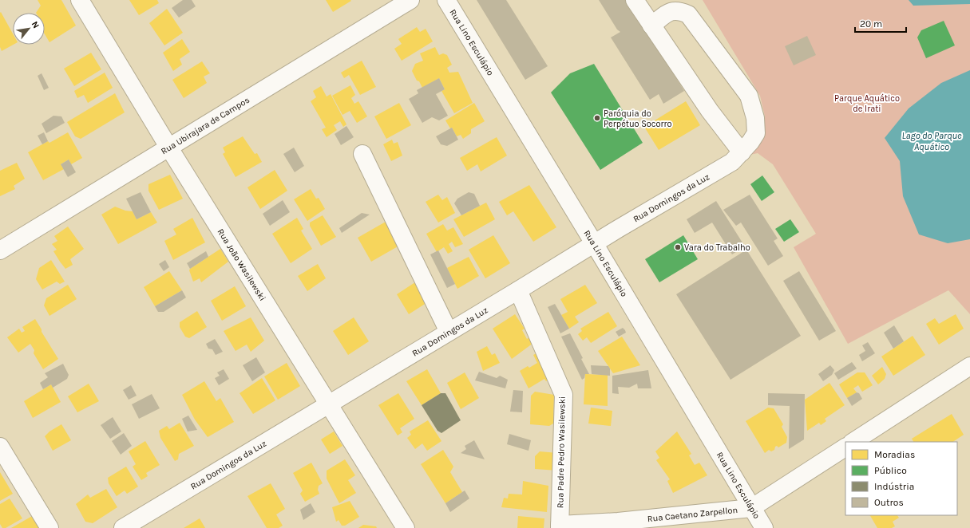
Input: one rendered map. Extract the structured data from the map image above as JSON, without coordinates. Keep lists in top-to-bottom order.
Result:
{
  "streets": {
    "street": [
      "Rua Lino Esculápio",
      "Rua Ubirajara de Campos",
      "Rua Domingos da Luz",
      "Rua João Wasilewski",
      "Rua Padre Pedro Wasilewski",
      "Rua Caetano Zarpellon"
    ]
  },
  "crossings": [
    ["Rua Lino Esculápio", "Rua Domingos da Luz"],
    ["Rua Lino Esculápio", "Rua Caetano Zarpellon"],
    ["Rua Ubirajara de Campos", "Rua João Wasilewski"],
    ["Rua Domingos da Luz", "Rua João Wasilewski"],
    ["Rua Domingos da Luz", "Rua Padre Pedro Wasilewski"],
    ["Rua Padre Pedro Wasilewski", "Rua Caetano Zarpellon"]
  ],
  "water": ["Lago do Parque Aquático"],
  "parks": ["Parque Aquático de Irati"],
  "places": ["Paróquia do Perpétuo Socorro", "Vara do Trabalho"],
  "legend": [
    "Moradias",
    "Público",
    "Indústria",
    "Outros"
  ],
  "scale_bar": "20 m",
  "north": "top right"
}
